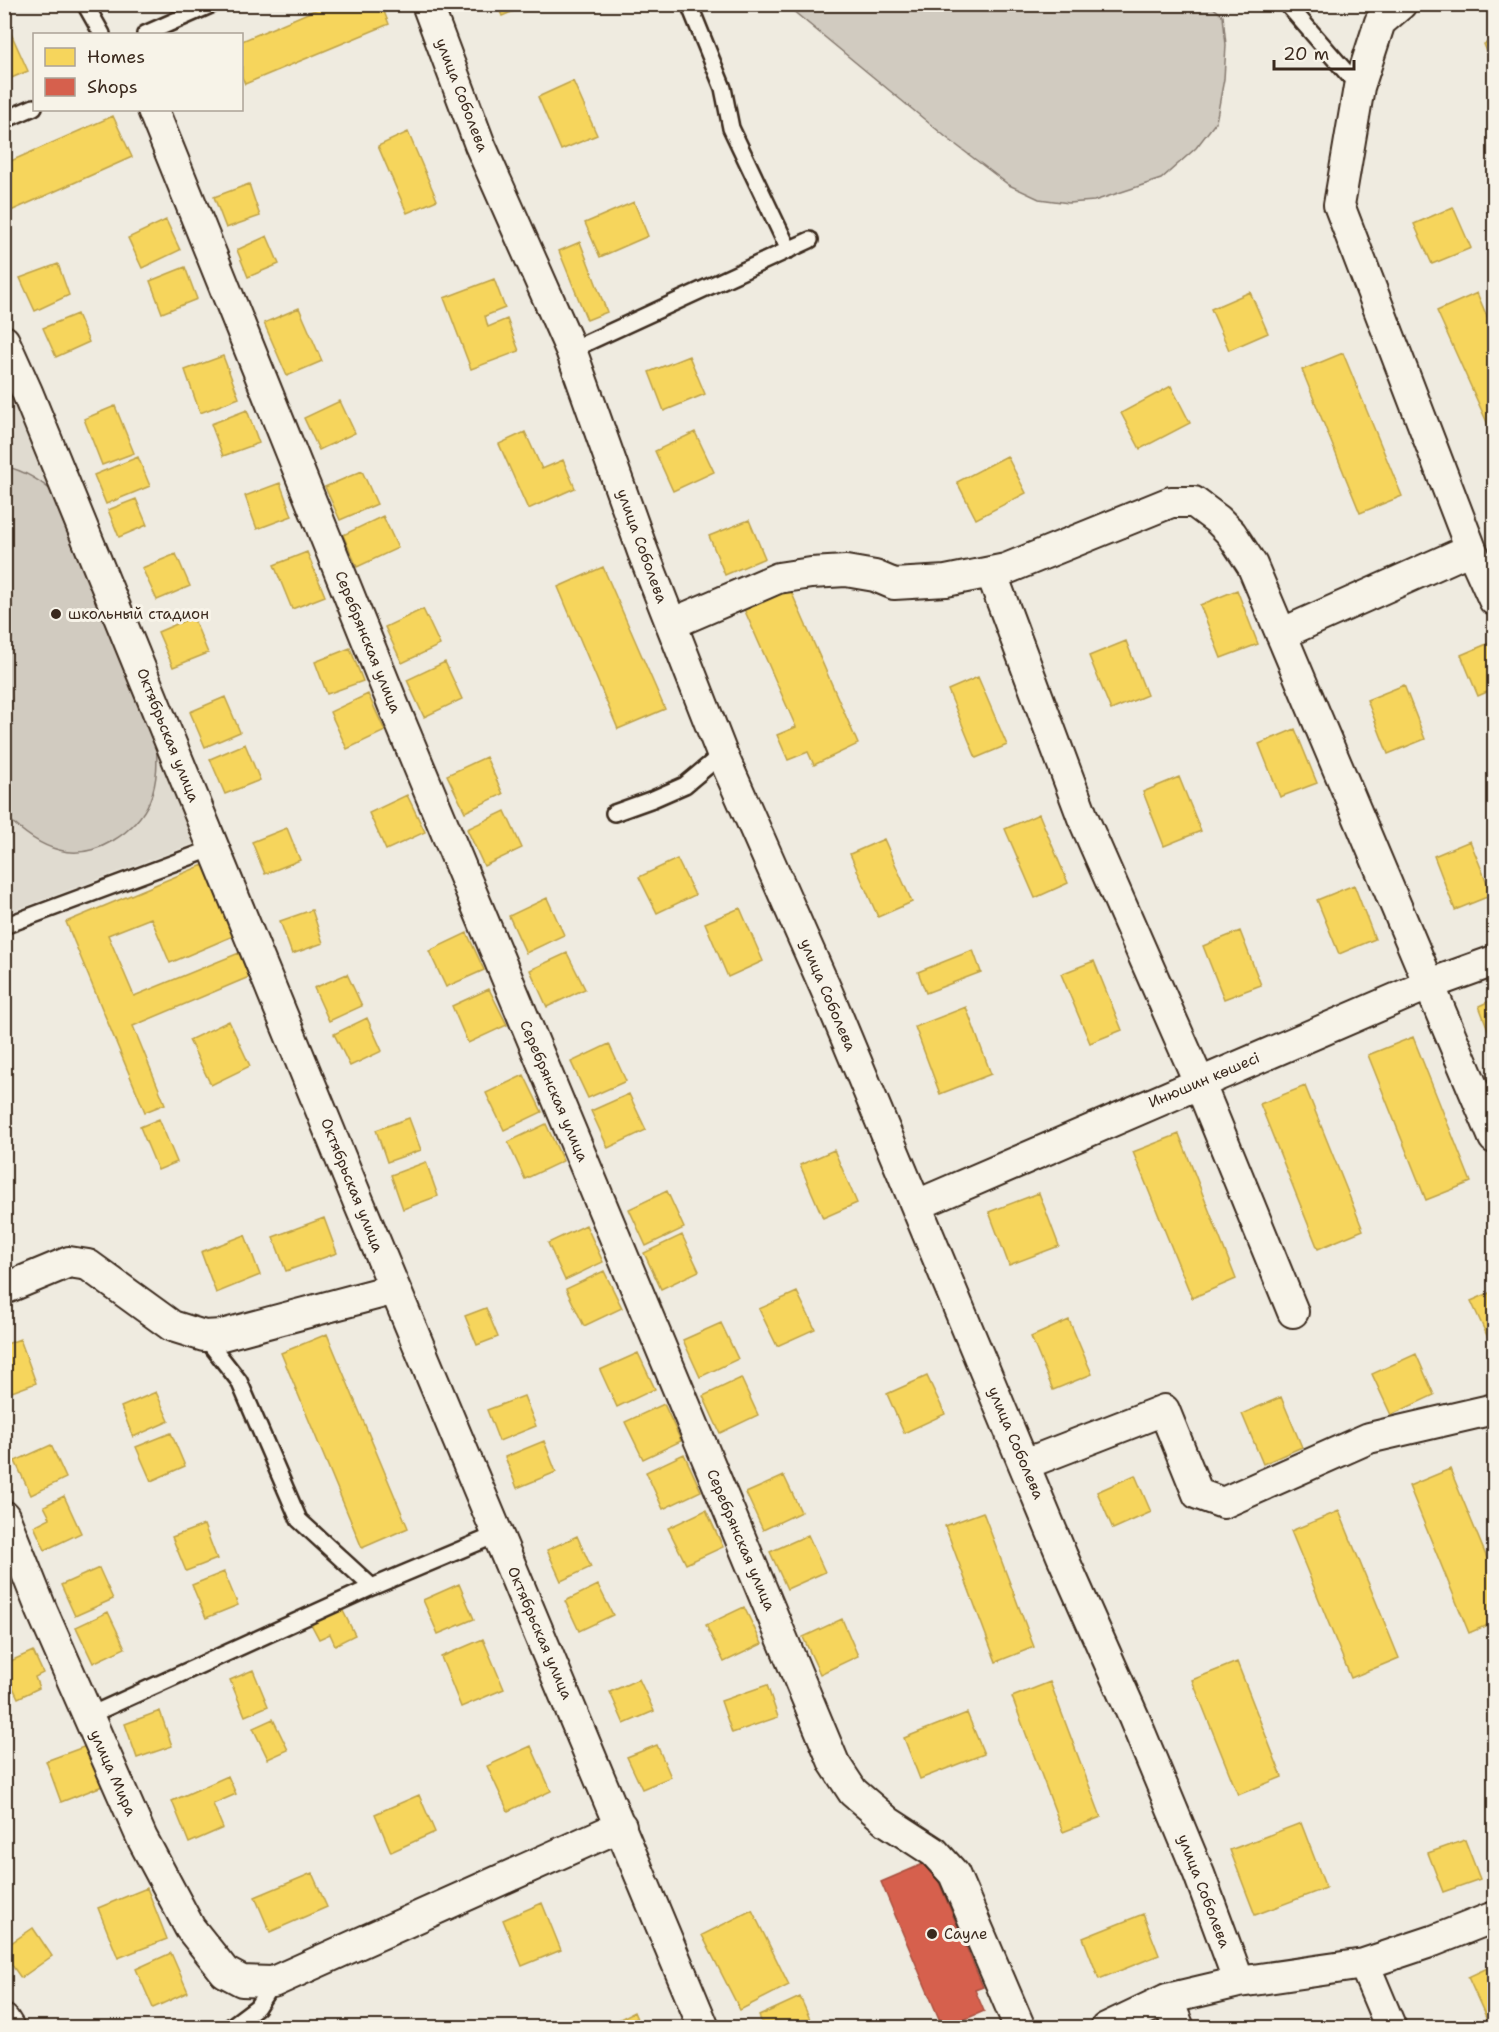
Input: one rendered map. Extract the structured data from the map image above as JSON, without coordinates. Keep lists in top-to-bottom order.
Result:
{
  "streets": {
    "street": [
      "улица Соболева",
      "Серебрянская улица",
      "Октябрьская улица",
      "Инюшин көшесі",
      "улица Мира"
    ]
  },
  "crossings": [
    ["улица Соболева", "Инюшин көшесі"]
  ],
  "places": ["школьный стадион", "Сауле"],
  "legend": ["Homes", "Shops"],
  "scale_bar": "20 m"
}
